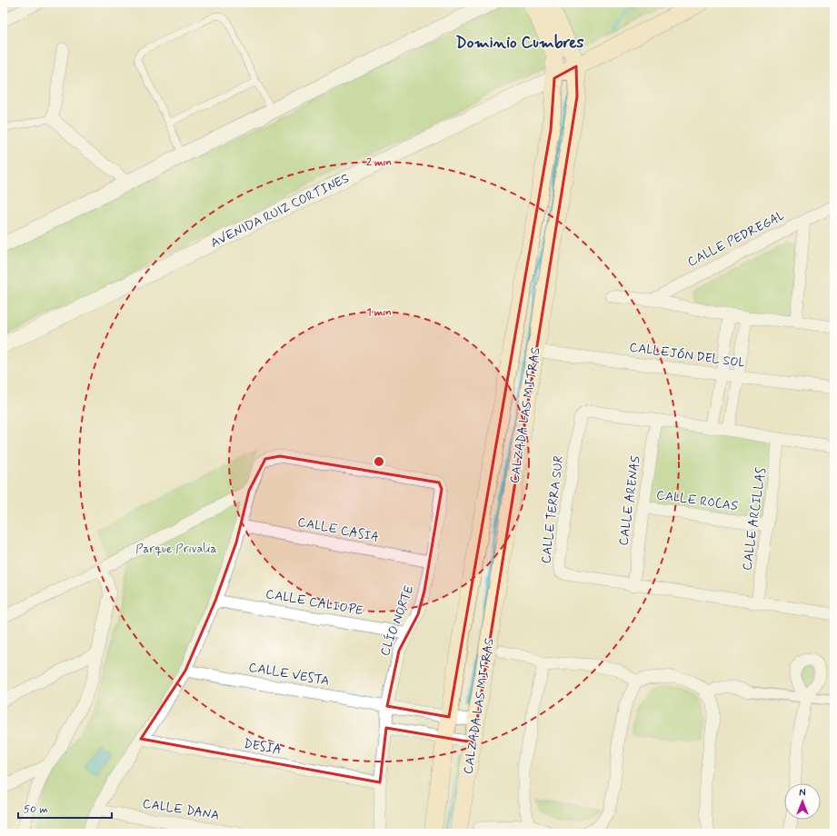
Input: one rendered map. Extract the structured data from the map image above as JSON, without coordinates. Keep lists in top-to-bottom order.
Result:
{
  "streets": {
    "main road": ["AVENIDA RUIZ CORTINES", "CALZADA LAS MITRAS"],
    "street": [
      "CALLE PEDREGAL",
      "CALLEJÓN DEL SOL",
      "CALLE ARENAS",
      "CALLE ROCAS",
      "CALLE TERRA SUR",
      "CALLE ARCILLAS",
      "CALLE CASIA",
      "CALLE CALIOPE",
      "CLÍO NORTE",
      "CALLE VESTA",
      "DESIA",
      "CALLE DANA"
    ]
  },
  "crossings": [
    ["AVENIDA RUIZ CORTINES", "CALZADA LAS MITRAS"],
    ["CALLEJÓN DEL SOL", "CALZADA LAS MITRAS"],
    ["CALZADA LAS MITRAS", "CALLE VESTA"],
    ["CALLE ARENAS", "CALLE ROCAS"],
    ["CALLE ARENAS", "CALLE TERRA SUR"],
    ["CALLE ROCAS", "CALLE ARCILLAS"],
    ["CALLE TERRA SUR", "CALLE ARCILLAS"],
    ["CALLE CASIA", "CLÍO NORTE"],
    ["CALLE CALIOPE", "CLÍO NORTE"],
    ["CLÍO NORTE", "CALLE VESTA"],
    ["CLÍO NORTE", "DESIA"]
  ],
  "districts": ["Dominio Cumbres"],
  "parks": ["Parque Privalia"],
  "scale_bar": "50 m",
  "north": "top",
  "rings": ["2 min", "1 min"]
}
